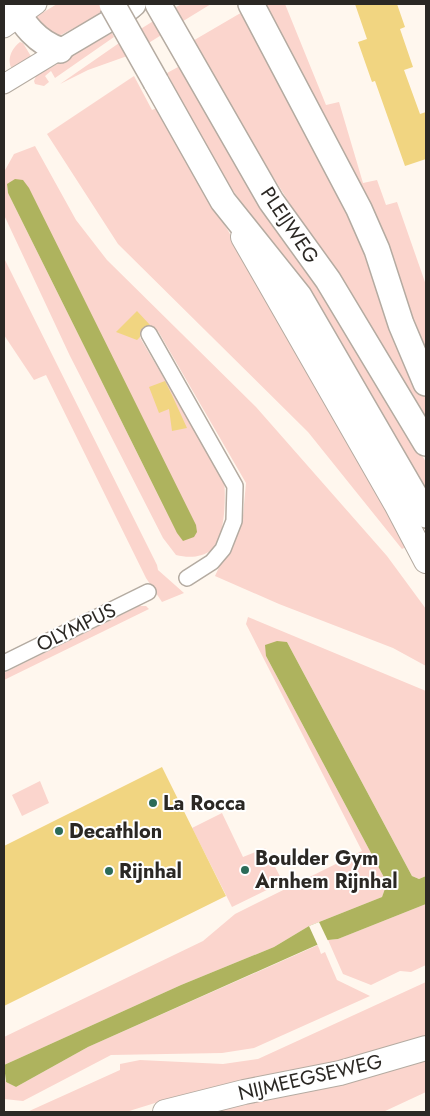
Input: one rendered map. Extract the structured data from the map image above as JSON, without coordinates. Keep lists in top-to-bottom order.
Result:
{
  "streets": {
    "highway": ["PLEIJWEG"],
    "main road": ["NIJMEEGSEWEG"],
    "street": ["OLYMPUS"]
  },
  "places": [
    "La Rocca",
    "Decathlon",
    "Boulder Gym Arnhem Rijnhal",
    "Rijnhal"
  ]
}
